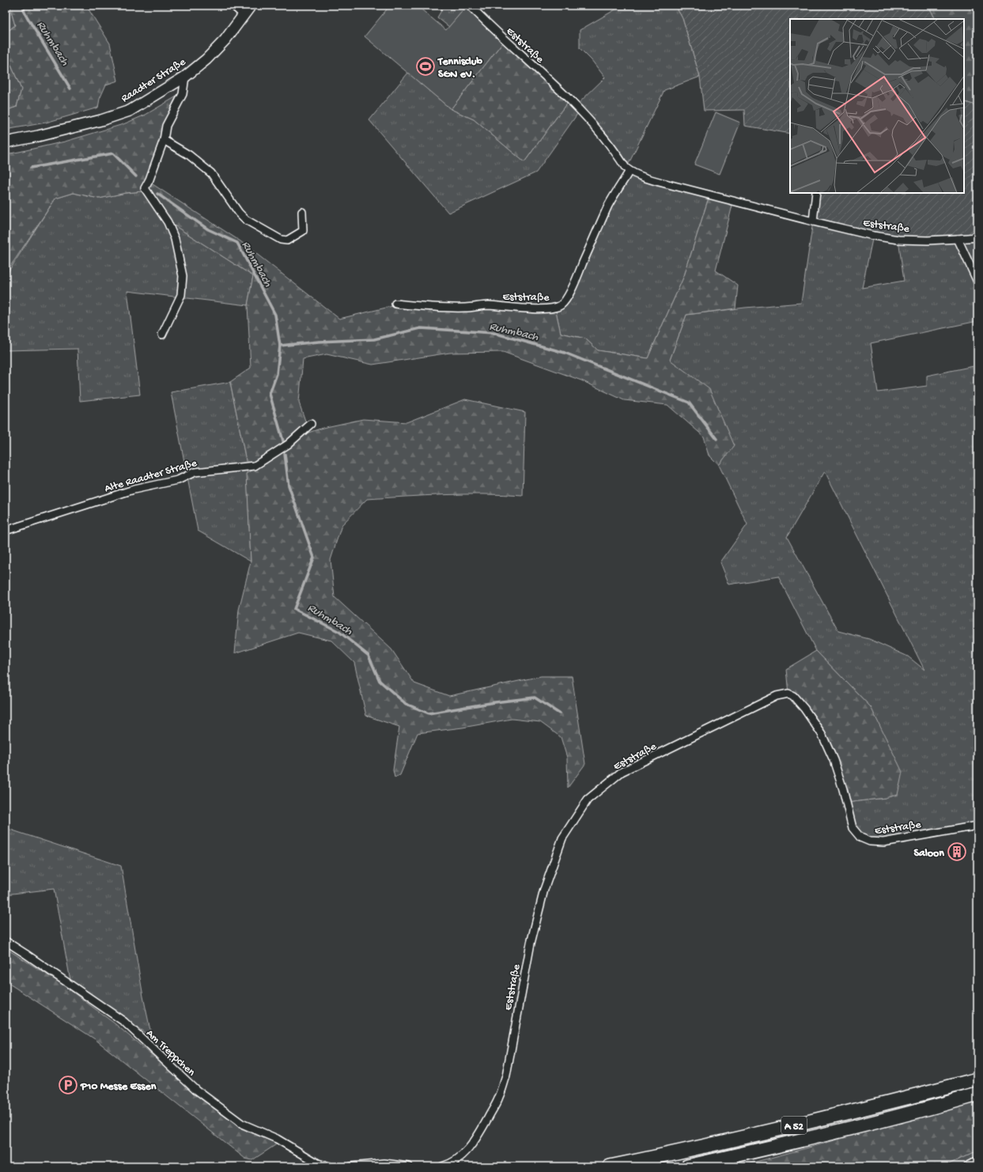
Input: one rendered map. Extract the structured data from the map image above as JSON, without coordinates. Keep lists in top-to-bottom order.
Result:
{
  "streets": {
    "highway": ["A 52"],
    "main road": ["Raadter Straße"],
    "street": ["Eststraße", "Alte Raadter Straße", "Am Treppchen"]
  },
  "water": ["Ruhmbach"],
  "places": {
    "sports": ["Tennisclub SGN eV."],
    "building": ["Saloon"],
    "parking": ["P10 Messe Essen"]
  }
}
